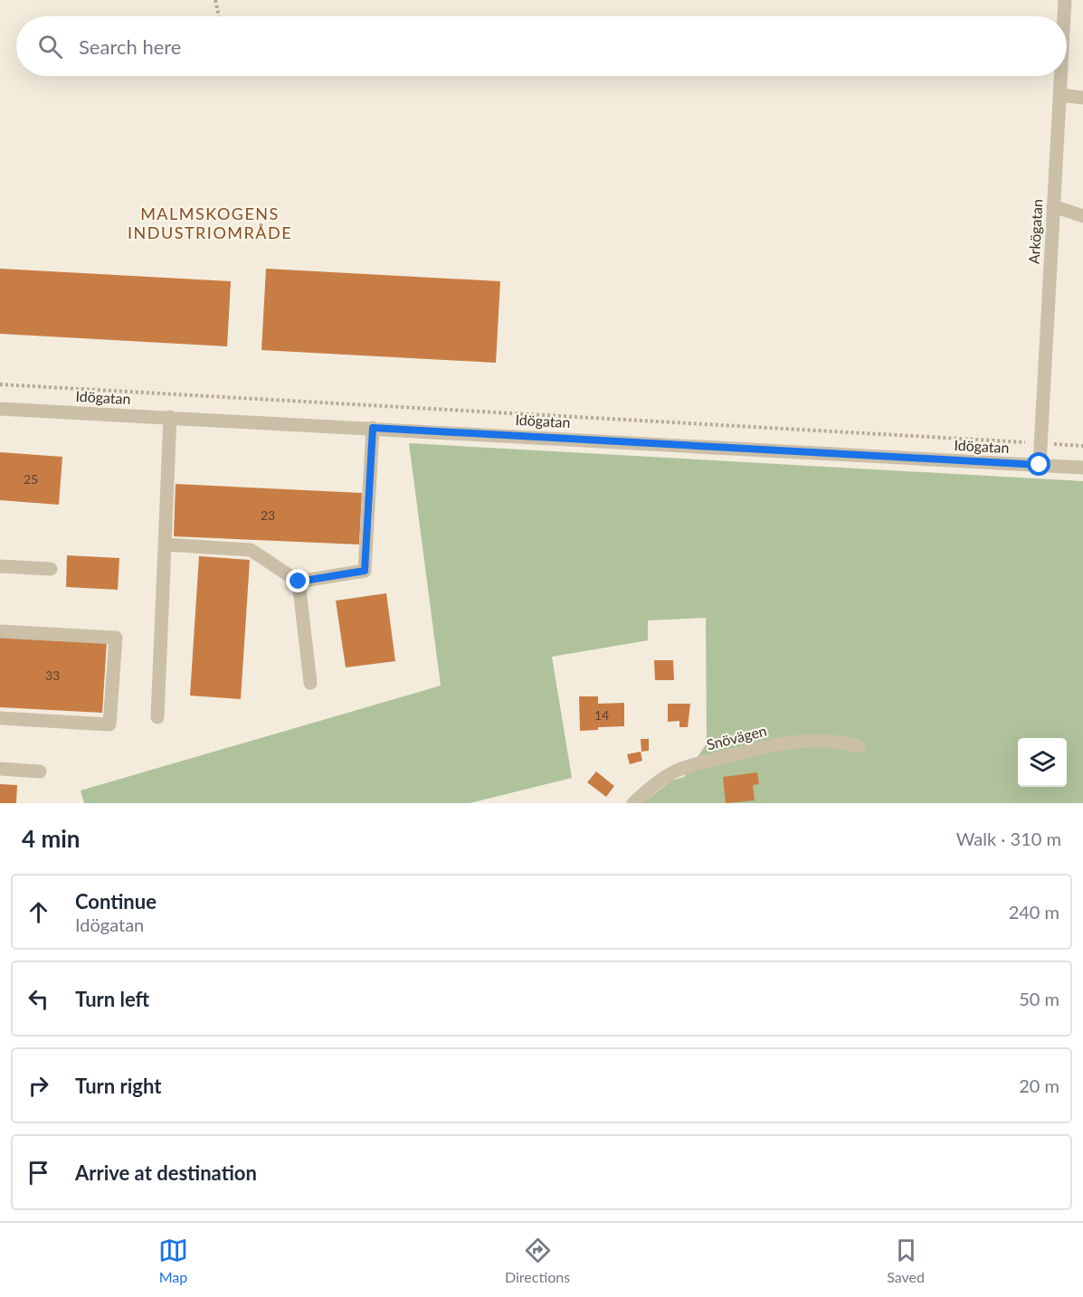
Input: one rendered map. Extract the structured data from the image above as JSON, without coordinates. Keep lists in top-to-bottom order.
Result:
{
  "streets": {
    "street": ["Arkögatan", "Idögatan", "Snövägen"]
  },
  "crossings": [
    ["Arkögatan", "Idögatan"]
  ],
  "districts": ["MALMSKOGENS INDUSTRIOMRÅDE"],
  "house_numbers": [
    "25",
    "23",
    "33",
    "14"
  ],
  "page": {
    "search": "Search here",
    "heading": ["4 min", "Walk · 310 m"],
    "list": [
      ["Continue", "Idögatan", "240 m"],
      ["Turn left", "50 m"],
      ["Turn right", "20 m"],
      "Arrive at destination"
    ],
    "nav": ["Map", "Directions", "Saved"]
  }
}
